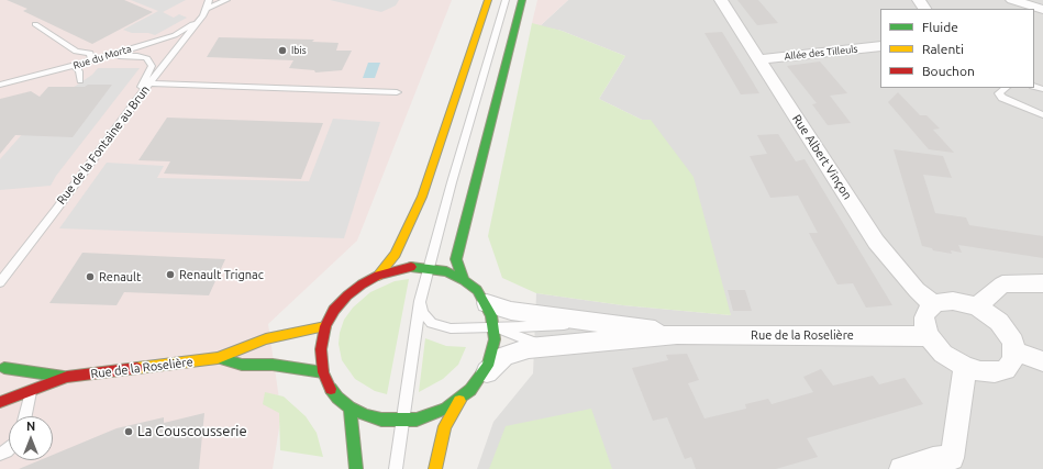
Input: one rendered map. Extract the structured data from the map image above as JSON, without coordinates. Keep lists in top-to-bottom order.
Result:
{
  "streets": {
    "main road": ["Rue de la Roselière"],
    "street": ["Allée des Tilleuls", "Rue Albert Vinçon"],
    "lane": ["Rue du Morta", "Rue de la Fontaine au Brun"]
  },
  "crossings": [
    ["Allée des Tilleuls", "Rue Albert Vinçon"],
    ["Rue du Morta", "Rue de la Fontaine au Brun"],
    ["Rue Albert Vinçon", "Rue de la Roselière"]
  ],
  "places": [
    "Ibis",
    "Renault Trignac",
    "Renault",
    "La Couscousserie"
  ],
  "legend": ["Fluide", "Ralenti", "Bouchon"],
  "north": "top"
}
